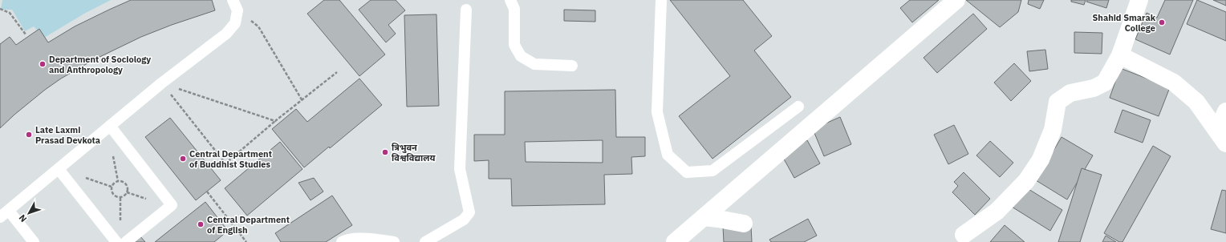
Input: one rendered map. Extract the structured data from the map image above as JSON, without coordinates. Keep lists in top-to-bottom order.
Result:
{
  "places": [
    "Shahid Smarak College",
    "Department of Sociology and Anthropology",
    "Late Laxmi Prasad Devkota",
    "त्रिभुवन विश्वविद्यालय",
    "Central Department of Buddhist Studies",
    "Central Department of English"
  ],
  "north": "bottom left"
}
